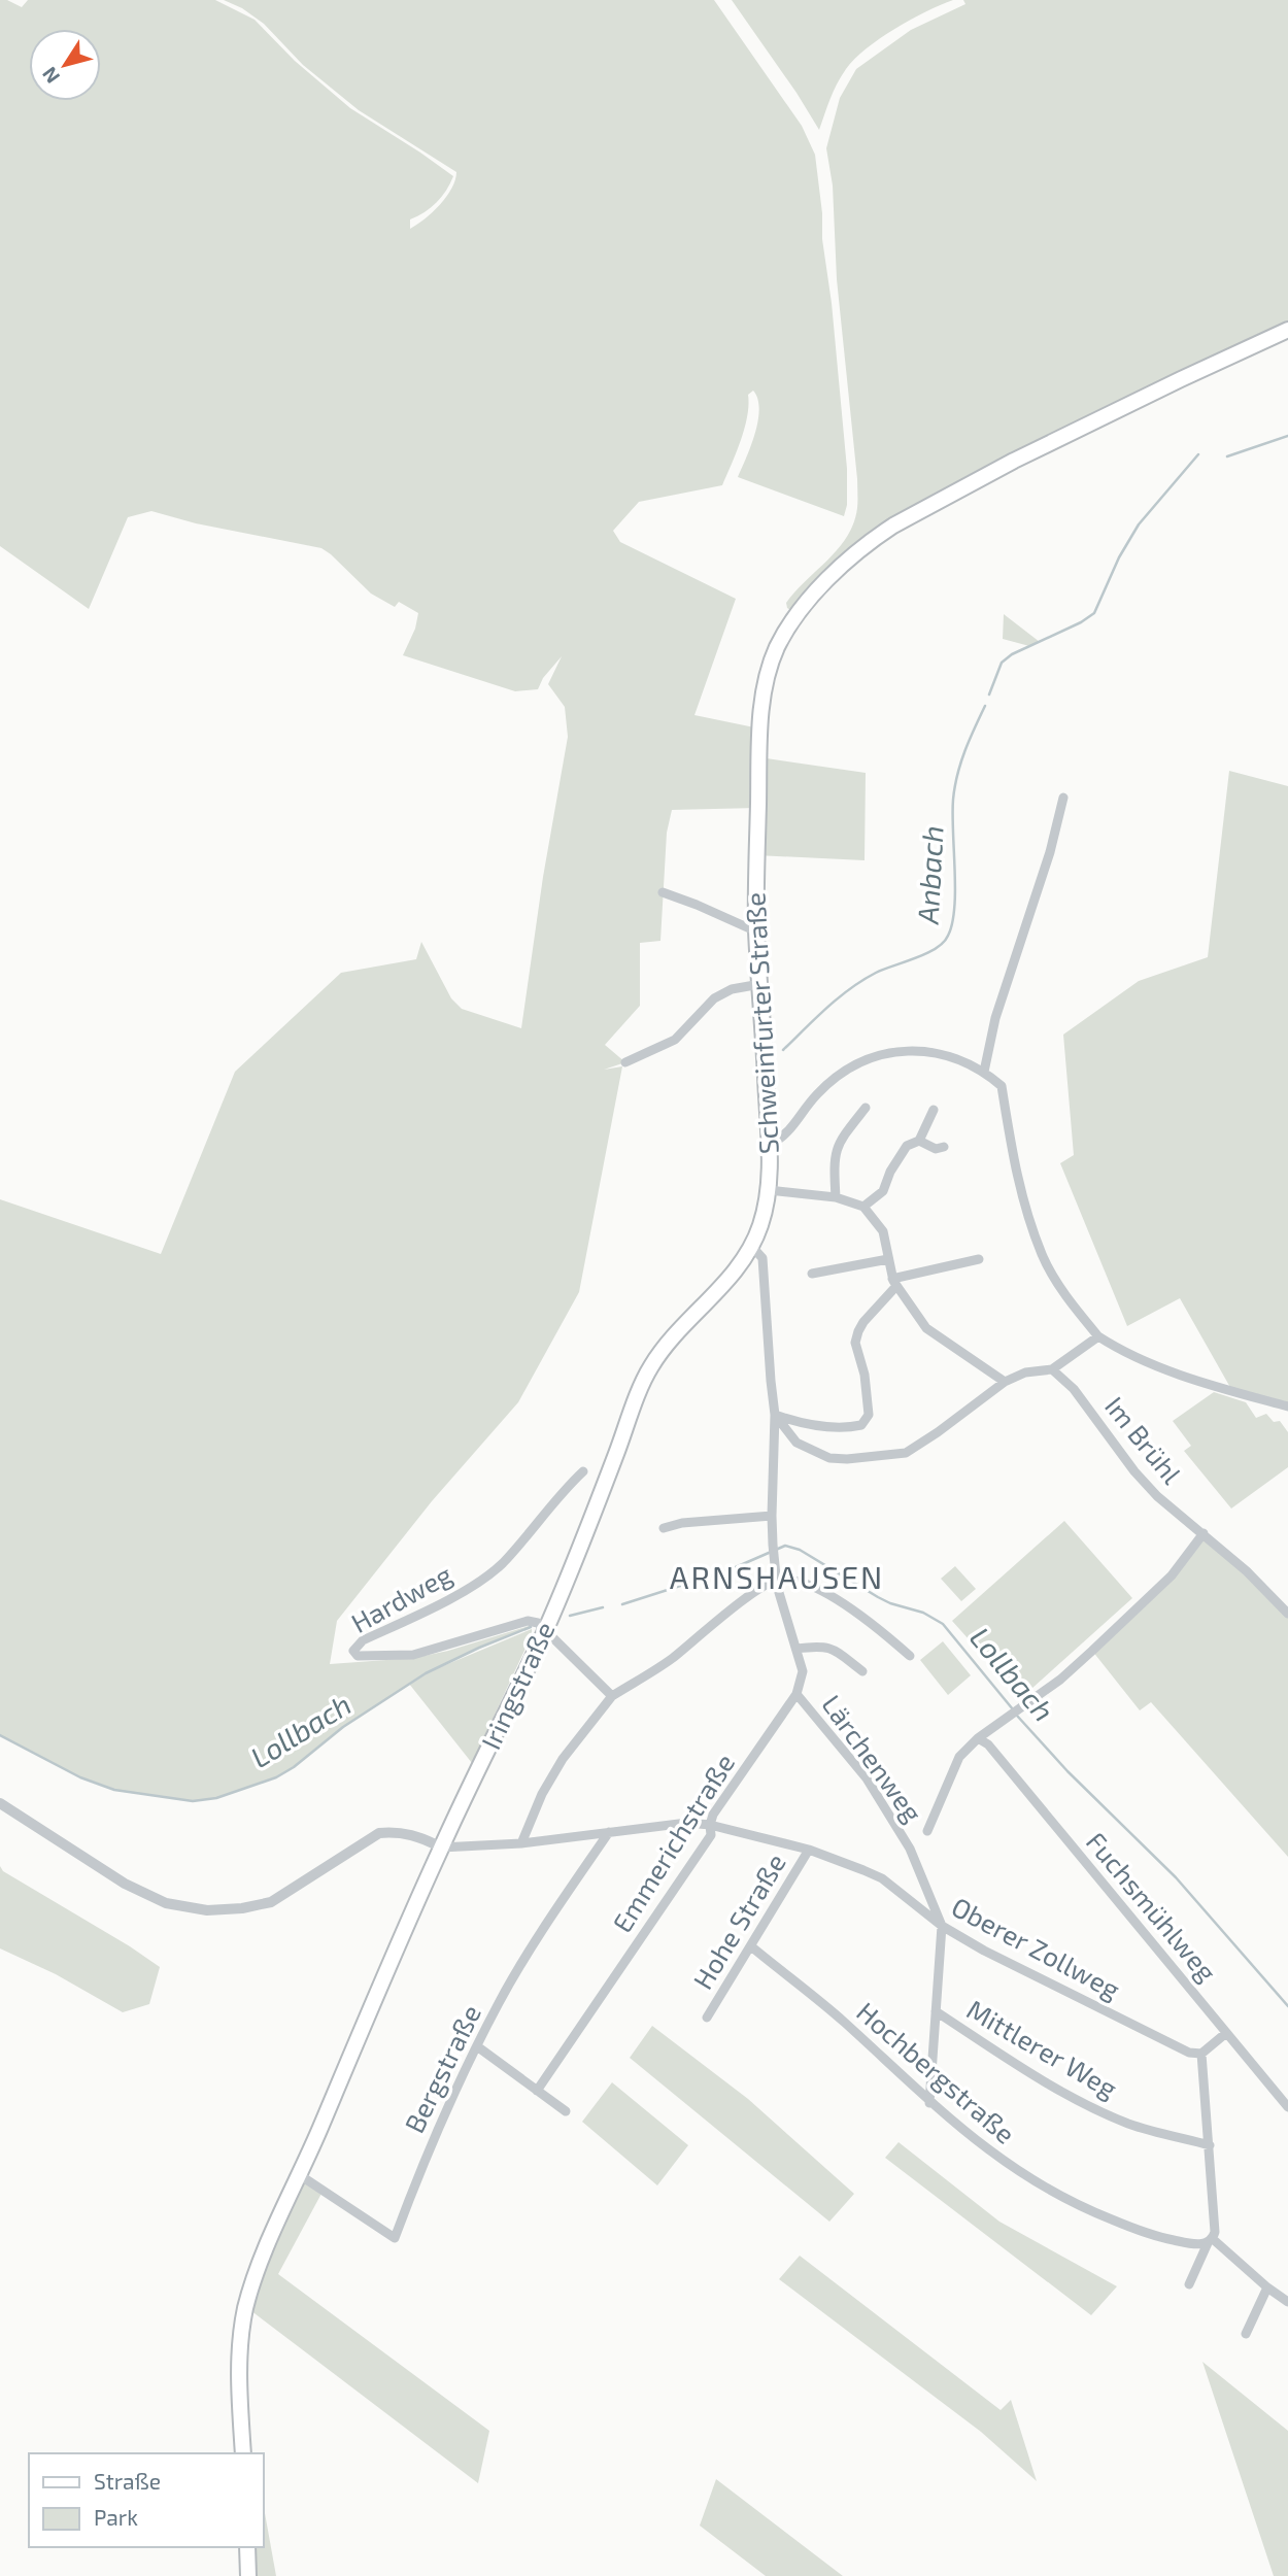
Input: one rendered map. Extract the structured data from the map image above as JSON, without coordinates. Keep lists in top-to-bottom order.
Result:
{
  "streets": {
    "main road": ["Schweinfurter Straße", "Iringstraße"],
    "street": [
      "Im Brühl",
      "Hardweg",
      "Lärchenweg",
      "Emmerichstraße",
      "Fuchsmühlweg",
      "Hohe Straße",
      "Oberer Zollweg",
      "Mittlerer Weg",
      "Bergstraße",
      "Hochbergstraße"
    ]
  },
  "crossings": [
    ["Schweinfurter Straße", "Iringstraße"],
    ["Hardweg", "Iringstraße"],
    ["Iringstraße", "Oberer Zollweg"],
    ["Iringstraße", "Bergstraße"],
    ["Lärchenweg", "Emmerichstraße"],
    ["Lärchenweg", "Oberer Zollweg"],
    ["Lärchenweg", "Mittlerer Weg"],
    ["Lärchenweg", "Hochbergstraße"],
    ["Emmerichstraße", "Oberer Zollweg"],
    ["Hohe Straße", "Oberer Zollweg"],
    ["Hohe Straße", "Hochbergstraße"],
    ["Oberer Zollweg", "Bergstraße"]
  ],
  "districts": ["ARNSHAUSEN"],
  "water": ["Anbach", "Lollbach"],
  "legend": ["Straße", "Park"],
  "north": "bottom left"
}
